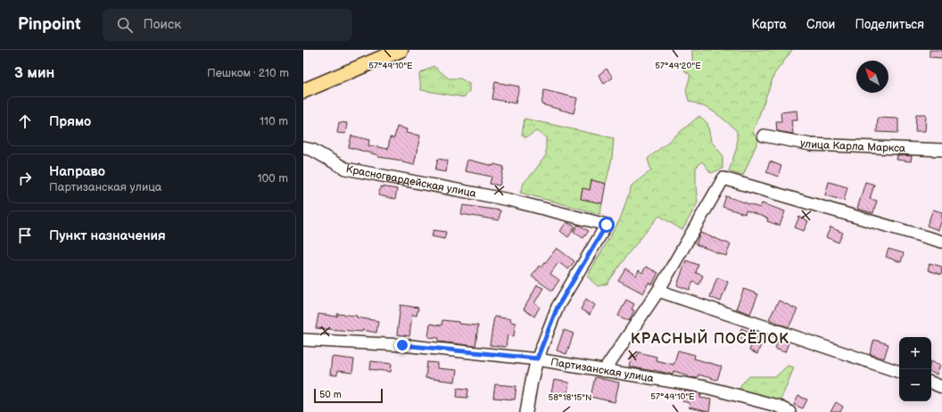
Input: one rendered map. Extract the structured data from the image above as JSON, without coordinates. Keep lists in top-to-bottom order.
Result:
{
  "streets": {
    "street": ["улица Карла Маркса", "Красногвардейская улица", "Партизанская улица"]
  },
  "crossings": [
    ["Красногвардейская улица", "Партизанская улица"]
  ],
  "districts": ["КРАСНЫЙ ПОСЁЛОК"],
  "scale_bar": "50 m",
  "north": "top left",
  "page": {
    "header": "Pinpoint",
    "search": "Поиск",
    "nav": ["Карта", "Слои", "Поделиться"],
    "heading": ["3 мин", "Пешком · 210 m"],
    "list": [
      ["Прямо", "110 m"],
      ["Направо", "Партизанская улица", "100 m"],
      "Пункт назначения"
    ],
    "map_buttons": ["+", "−"],
    "scale": "50 m"
  },
  "coordinates": ["57°49'20\"E", "57°49'10\"E", "58°18'15\"N"]
}
